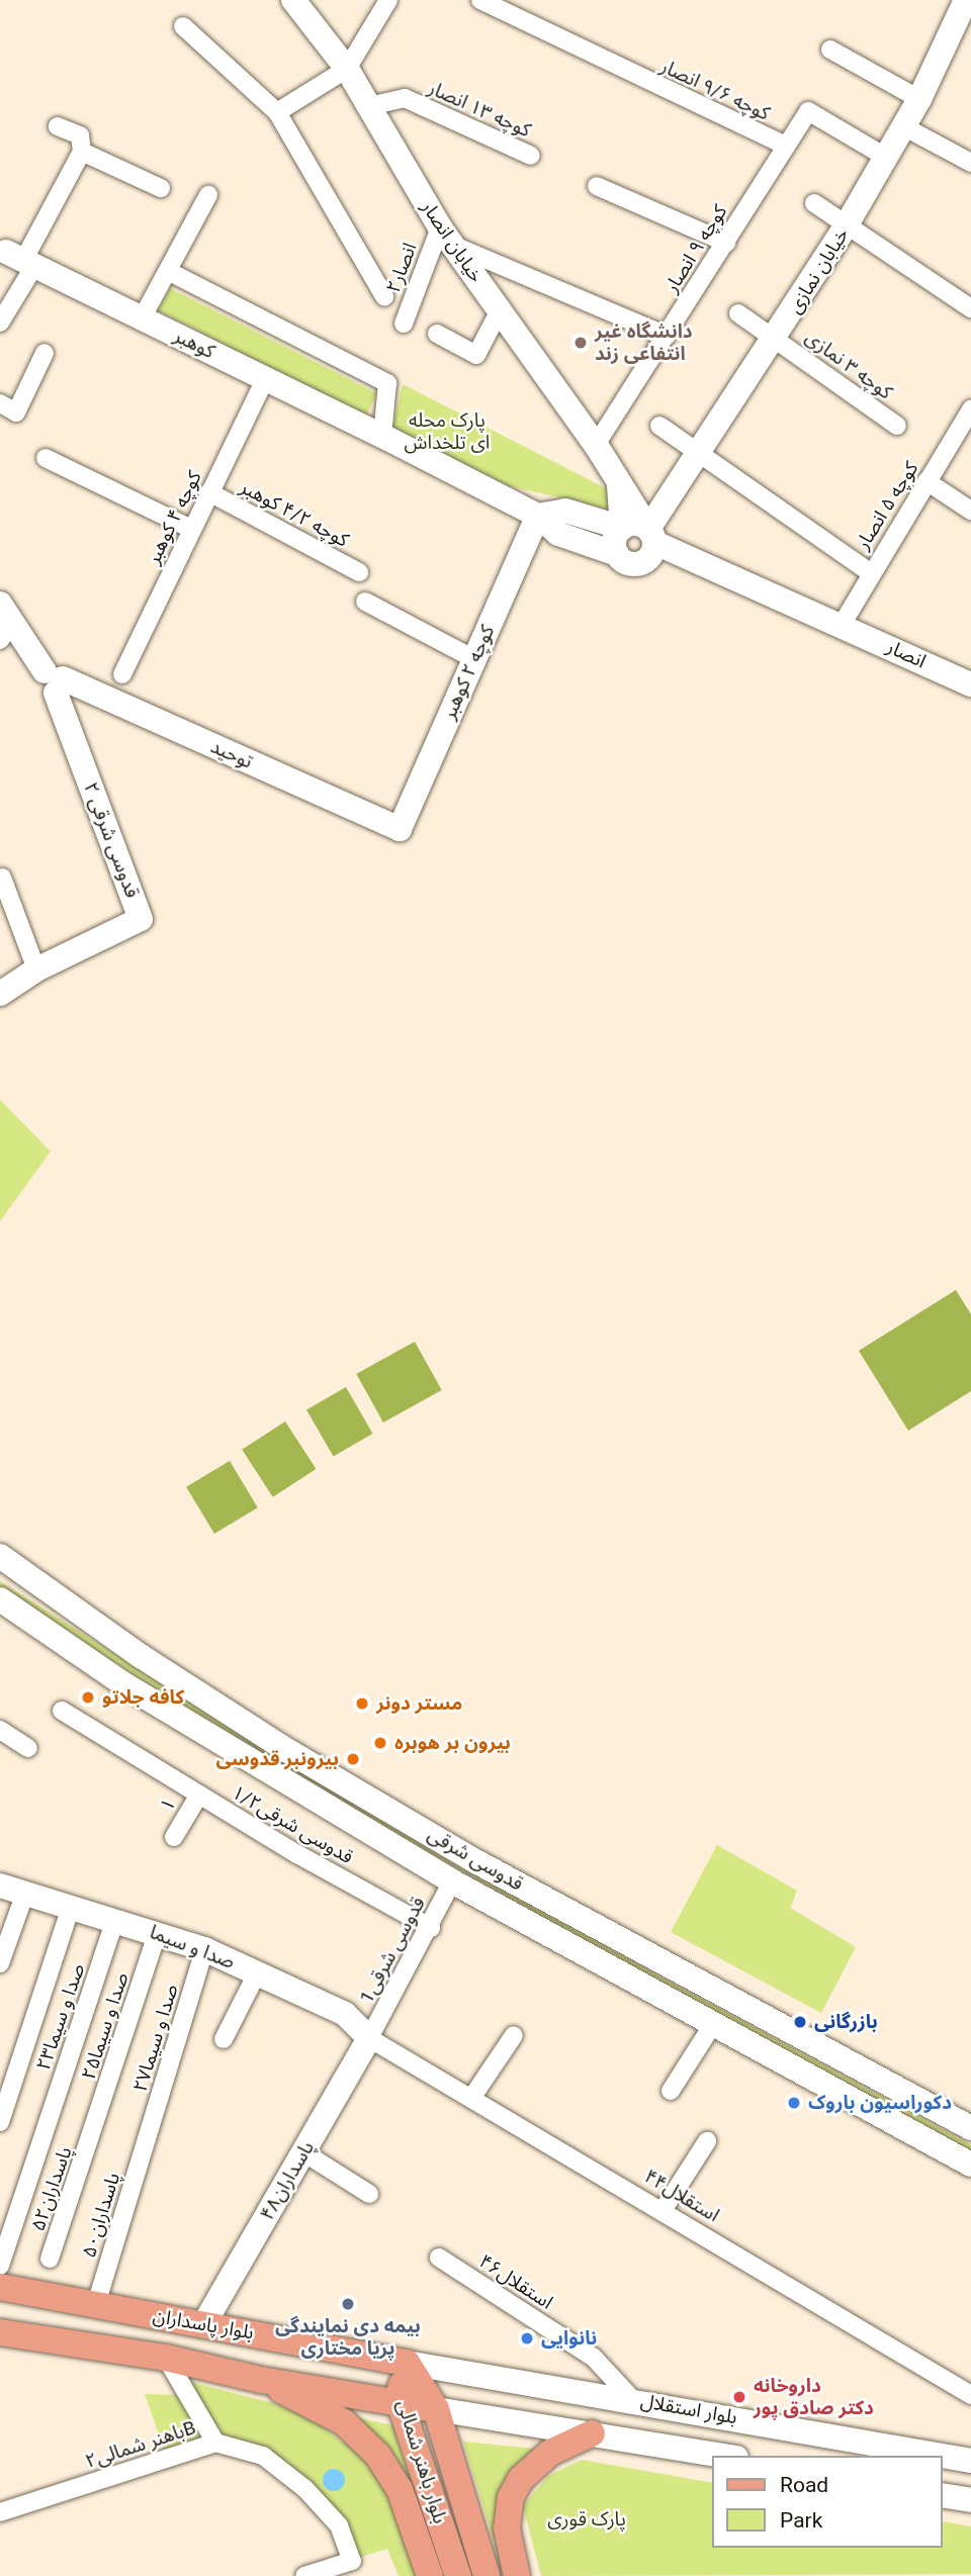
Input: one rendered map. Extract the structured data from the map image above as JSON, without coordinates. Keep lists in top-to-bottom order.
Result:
{
  "streets": {
    "main road": ["بلوار پاسداران", "بلوار استقلال", "بلوار باهنر شمالی"],
    "street": [
      "کوچه ۹/۶ انصار",
      "کوچه ۱۳ انصار",
      "خیابان انصار",
      "کوچه ۹ انصار",
      "انصار۲",
      "خیابان نمازی",
      "کوهبر",
      "کوچه ۳ نمازی",
      "کوچه ۵ انصار",
      "کوچه ۴/۲ کوهبر",
      "کوچه ۴ کوهبر",
      "انصار",
      "کوچه ۲ کوهبر",
      "توحید",
      "قدوسی شرقی ۲",
      "۱",
      "قدوسی شرقی۱/۲",
      "قدوسی شرقی",
      "صدا و سیما",
      "1قدوسی شرقی",
      "صدا و سیما۲۳",
      "صدا و سیما۲۵",
      "صدا و سیما۲۷",
      "پاسداران۴۸",
      "پاسداران۵۲",
      "استقلال۴۴",
      "پاسداران۵۰",
      "استقلال۴۶",
      "باهنر شمالی۲B"
    ]
  },
  "crossings": [
    ["کوچه ۹/۶ انصار", "کوچه ۹ انصار"],
    ["کوچه ۱۳ انصار", "خیابان انصار"],
    ["خیابان انصار", "کوچه ۹ انصار"],
    ["خیابان انصار", "انصار۲"],
    ["خیابان انصار", "خیابان نمازی"],
    ["خیابان انصار", "کوهبر"],
    ["کوچه ۹ انصار", "خیابان نمازی"],
    ["خیابان نمازی", "کوهبر"],
    ["خیابان نمازی", "کوچه ۳ نمازی"],
    ["کوهبر", "کوچه ۴ کوهبر"],
    ["کوهبر", "کوچه ۲ کوهبر"],
    ["کوچه ۵ انصار", "انصار"],
    ["کوچه ۴/۲ کوهبر", "کوچه ۴ کوهبر"],
    ["کوچه ۲ کوهبر", "توحید"],
    ["توحید", "قدوسی شرقی ۲"],
    ["۱", "قدوسی شرقی۱/۲"],
    ["قدوسی شرقی۱/۲", "1قدوسی شرقی"],
    ["قدوسی شرقی", "1قدوسی شرقی"],
    ["صدا و سیما", "1قدوسی شرقی"],
    ["صدا و سیما", "صدا و سیما۲۳"],
    ["صدا و سیما", "صدا و سیما۲۵"],
    ["صدا و سیما", "صدا و سیما۲۷"],
    ["صدا و سیما", "پاسداران۴۸"],
    ["صدا و سیما", "استقلال۴۴"],
    ["1قدوسی شرقی", "پاسداران۴۸"],
    ["1قدوسی شرقی", "استقلال۴۴"],
    ["صدا و سیما۲۵", "پاسداران۵۲"],
    ["صدا و سیما۲۷", "پاسداران۵۰"],
    ["پاسداران۴۸", "استقلال۴۴"],
    ["پاسداران۴۸", "بلوار پاسداران"],
    ["پاسداران۵۰", "بلوار پاسداران"],
    ["استقلال۴۶", "بلوار استقلال"],
    ["بلوار پاسداران", "بلوار استقلال"],
    ["بلوار پاسداران", "بلوار باهنر شمالی"],
    ["بلوار استقلال", "بلوار باهنر شمالی"]
  ],
  "parks": ["پارک محله ای تلخداش", "پارک قوری"],
  "places": [
    "دانشگاه غیر انتفاعی زند",
    "کافه جلاتو",
    "مستر دونر",
    "بیرون بر هوبره",
    "بیرونبر قدوسی",
    "بازرگانی",
    "دکوراسیون باروک",
    "بیمه دی نمایندگی پریا مختاری",
    "نانوایی",
    "داروخانه دکتر صادق پور"
  ],
  "legend": ["Road", "Park"]
}
